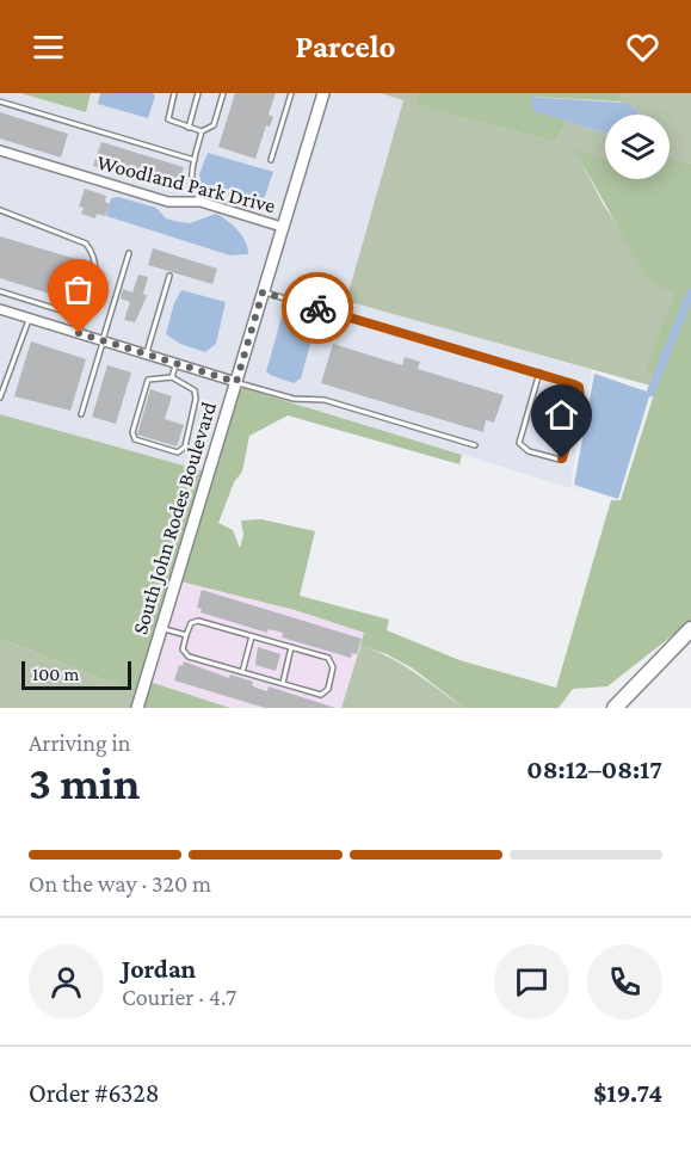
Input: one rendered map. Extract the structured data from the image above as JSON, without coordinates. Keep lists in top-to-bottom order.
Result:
{
  "streets": {
    "main road": ["South John Rodes Boulevard"],
    "street": ["Woodland Park Drive"]
  },
  "crossings": [
    ["Woodland Park Drive", "South John Rodes Boulevard"]
  ],
  "scale_bar": "100 m",
  "page": {
    "header": "Parcelo",
    "scale": "100 m",
    "heading": ["3 min", "Arriving in", "08:12–08:17"],
    "panel": [
      "Jordan",
      "Courier · 4.7",
      "Order #6328",
      "$19.74"
    ],
    "bar": "On the way · 320 m"
  }
}
